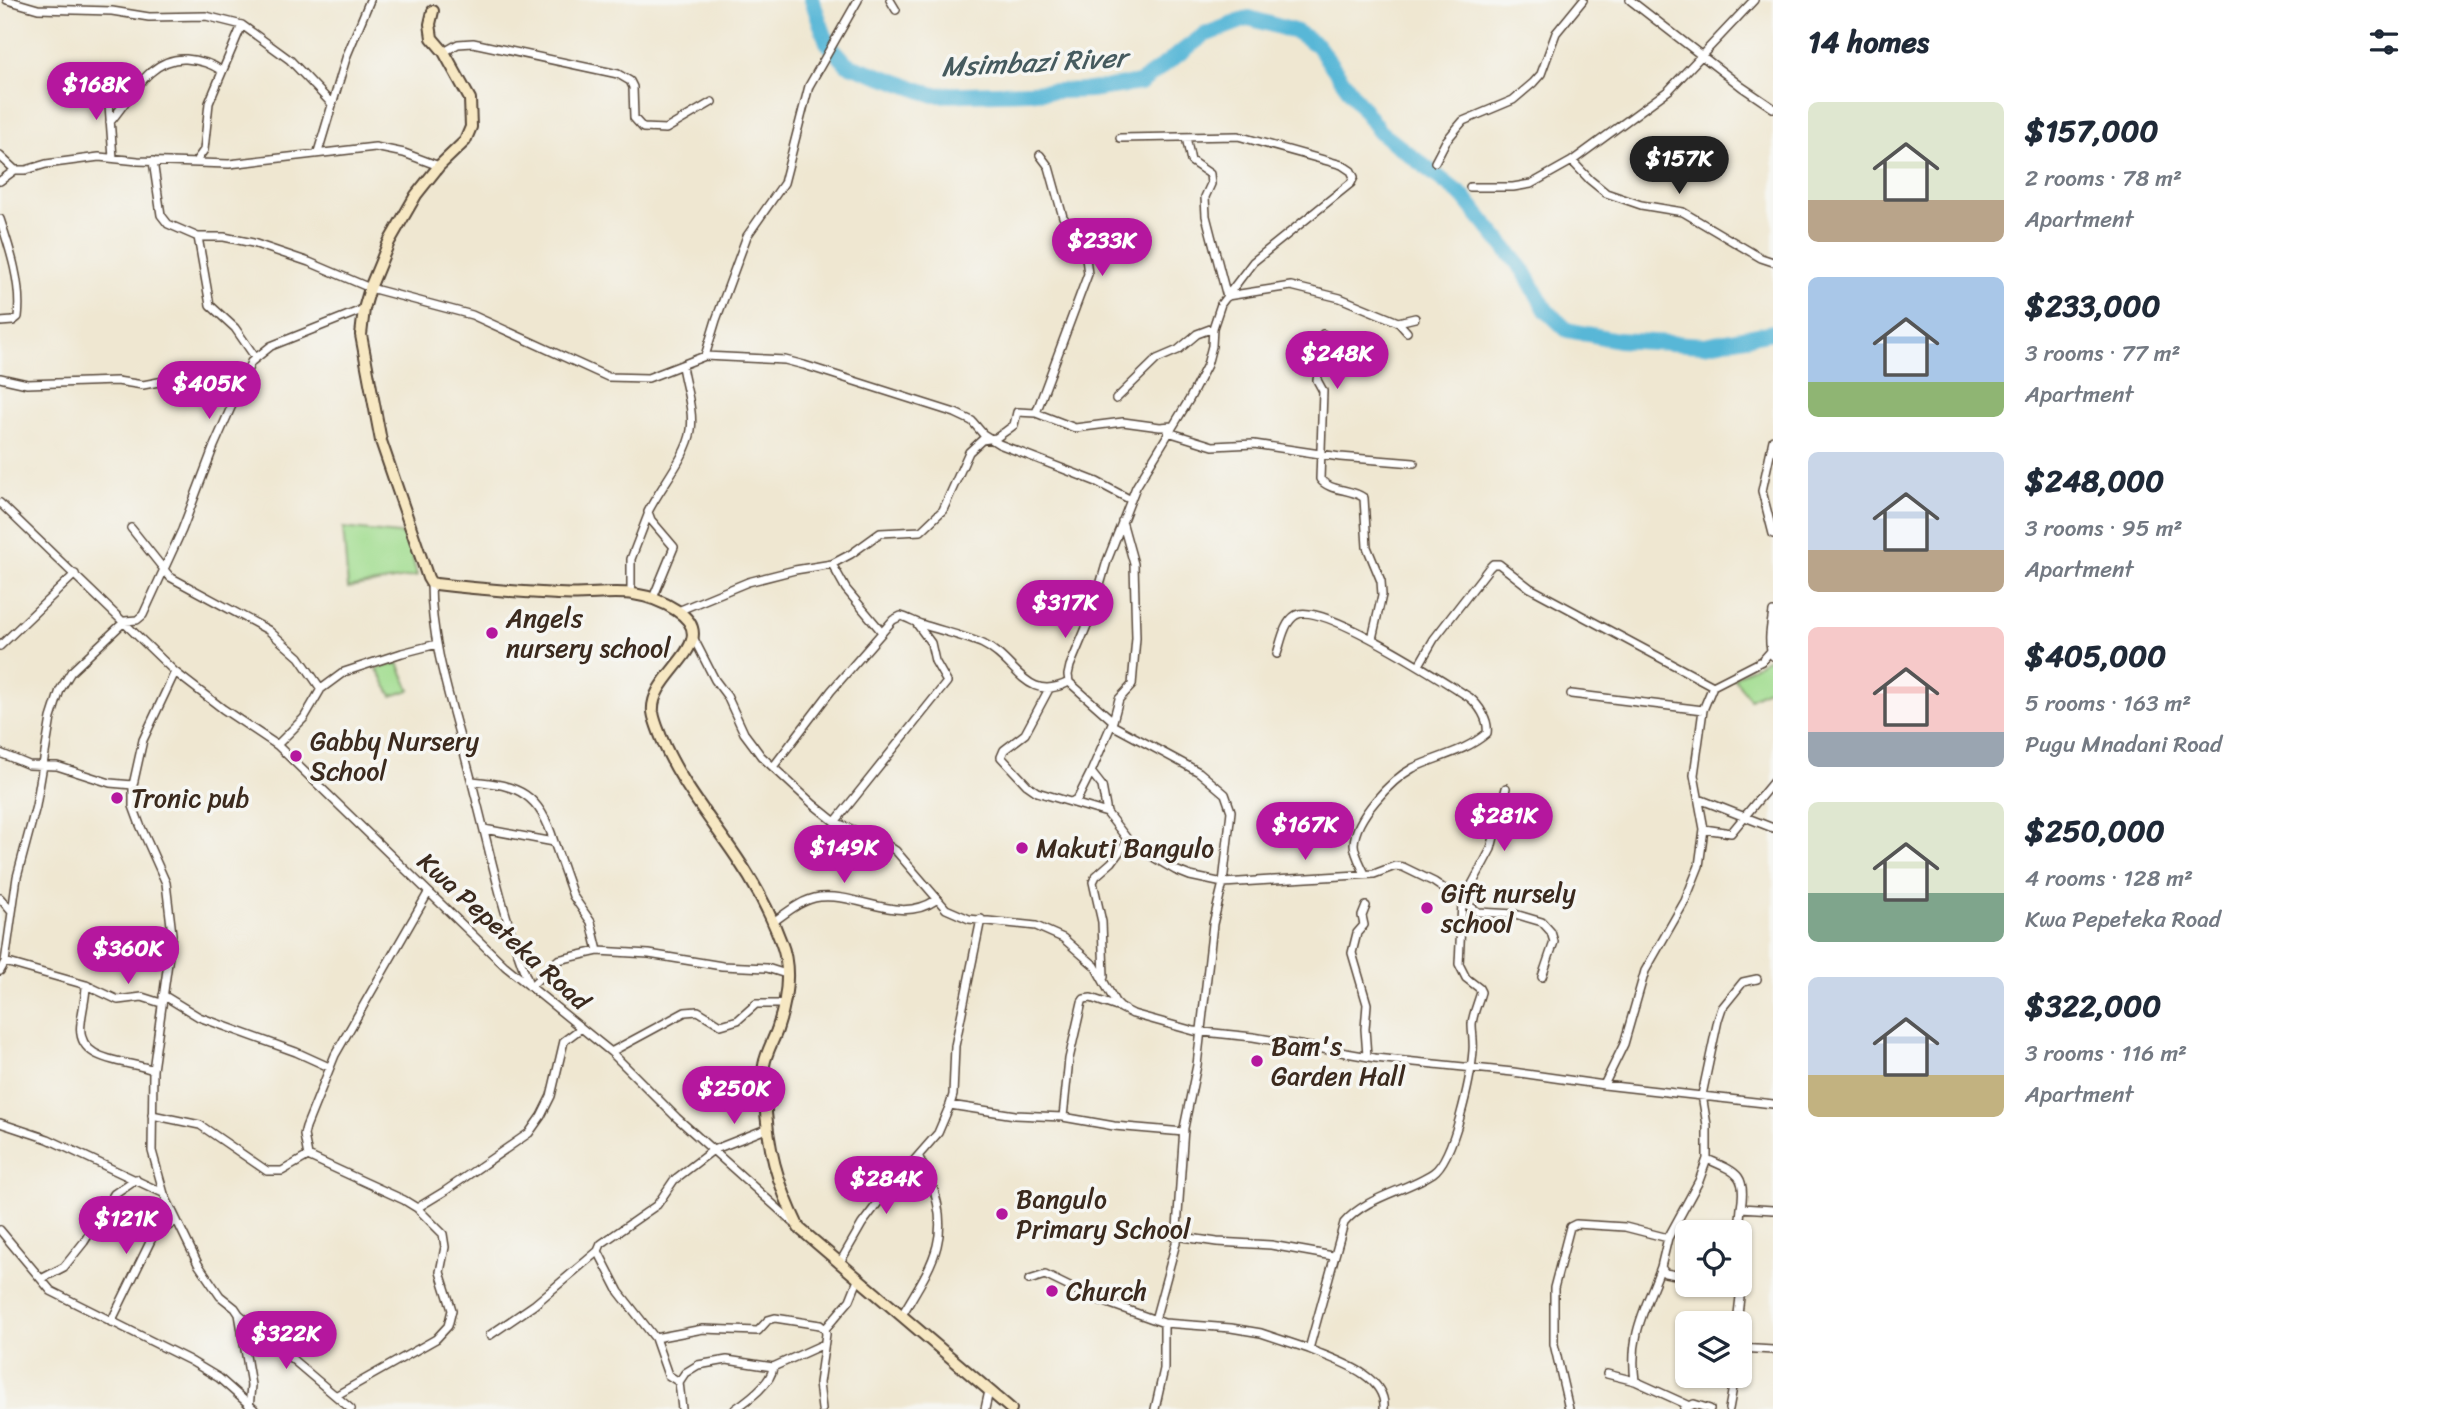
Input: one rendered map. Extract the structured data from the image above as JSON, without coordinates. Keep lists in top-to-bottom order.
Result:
{
  "streets": {
    "street": ["Kwa Pepeteka Road"]
  },
  "water": ["Msimbazi River"],
  "places": [
    "Angels nursery school",
    "Gabby Nursery School",
    "Tronic pub",
    "Makuti Bangulo",
    "Gift nursely school",
    "Bam's Garden Hall",
    "Bangulo Primary School",
    "Church"
  ],
  "page": {
    "heading": "14 homes",
    "price": [
      "$168K",
      "$157K",
      "$233K",
      "$248K",
      "$405K",
      "$317K",
      "$281K",
      "$167K",
      "$149K",
      "$360K",
      "$250K",
      "$284K",
      "$121K",
      "$322K"
    ],
    "list": [
      {
        "name": "$157,000",
        "note": "2 rooms · 78 m² · Apartment"
      },
      {
        "name": "$233,000",
        "note": "3 rooms · 77 m² · Apartment"
      },
      {
        "name": "$248,000",
        "note": "3 rooms · 95 m² · Apartment"
      },
      {
        "name": "$405,000",
        "note": "5 rooms · 163 m² · Pugu Mnadani Road"
      },
      {
        "name": "$250,000",
        "note": "4 rooms · 128 m² · Kwa Pepeteka Road"
      },
      {
        "name": "$322,000",
        "note": "3 rooms · 116 m² · Apartment"
      }
    ]
  }
}
